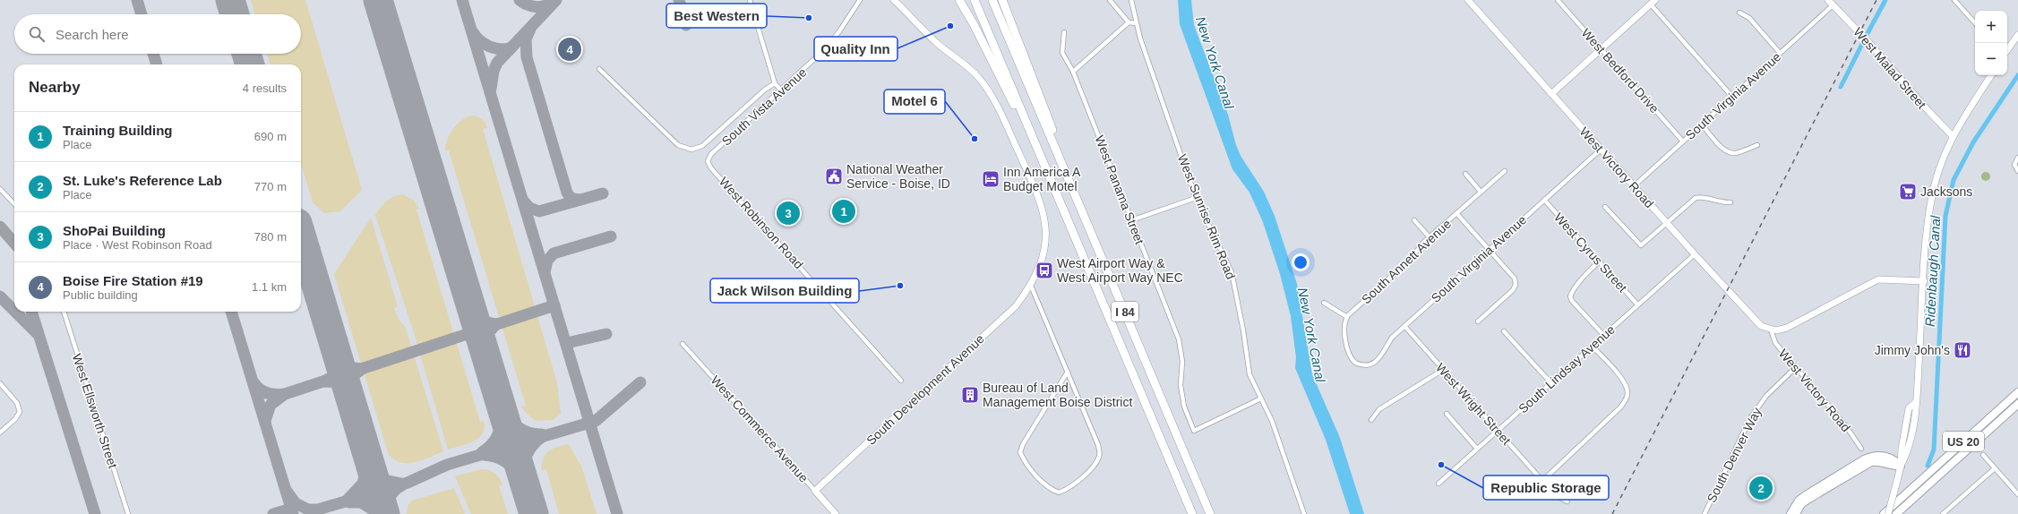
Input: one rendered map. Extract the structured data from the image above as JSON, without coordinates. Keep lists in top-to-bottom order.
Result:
{
  "streets": {
    "highway": ["I 84"],
    "main road": ["US 20"],
    "street": [
      "West Malad Street",
      "West Bedford Drive",
      "South Virginia Avenue",
      "South Vista Avenue",
      "West Victory Road",
      "West Panama Street",
      "West Sunrise Rim Road",
      "West Robinson Road",
      "West Cyrus Street",
      "South Annett Avenue",
      "South Lindsay Avenue",
      "South Development Avenue",
      "West Wright Street",
      "West Ellsworth Street",
      "West Commerce Avenue",
      "South Denver Way"
    ]
  },
  "crossings": [
    ["West Malad Street", "South Virginia Avenue"],
    ["West Bedford Drive", "South Virginia Avenue"],
    ["South Virginia Avenue", "West Victory Road"],
    ["South Virginia Avenue", "West Cyrus Street"],
    ["South Virginia Avenue", "South Annett Avenue"],
    ["South Virginia Avenue", "West Wright Street"],
    ["South Vista Avenue", "West Robinson Road"],
    ["West Victory Road", "South Lindsay Avenue"],
    ["West Victory Road", "South Denver Way"],
    ["West Panama Street", "West Sunrise Rim Road"],
    ["West Cyrus Street", "South Lindsay Avenue"],
    ["South Lindsay Avenue", "West Wright Street"],
    ["South Development Avenue", "West Commerce Avenue"]
  ],
  "water": ["New York Canal", "Ridenbaugh Canal"],
  "places": {
    "other": [
      "Best Western",
      "Quality Inn",
      "Motel 6",
      "Jack Wilson Building",
      "Republic Storage"
    ],
    "public building": ["National Weather Service - Boise, ID"],
    "hotel": ["Inn America A Budget Motel"],
    "supermarket": ["Jacksons"],
    "bus stop": ["West Airport Way & West Airport Way NEC"],
    "restaurant": ["Jimmy John's"],
    "building": ["Bureau of Land Management Boise District"]
  },
  "page": {
    "map_buttons": ["+", "−"],
    "search": "Search here",
    "pins": [
      "4",
      "1",
      "3",
      "2"
    ],
    "heading": ["Nearby", "4 results"],
    "list": [
      {
        "mark": "1",
        "name": "Training Building",
        "note": "Place",
        "value": "690 m"
      },
      {
        "mark": "2",
        "name": "St. Luke's Reference Lab",
        "note": "Place",
        "value": "770 m"
      },
      {
        "mark": "3",
        "name": "ShoPai Building",
        "note": "Place · West Robinson Road",
        "value": "780 m"
      },
      {
        "mark": "4",
        "name": "Boise Fire Station #19",
        "note": "Public building",
        "value": "1.1 km"
      }
    ]
  }
}
